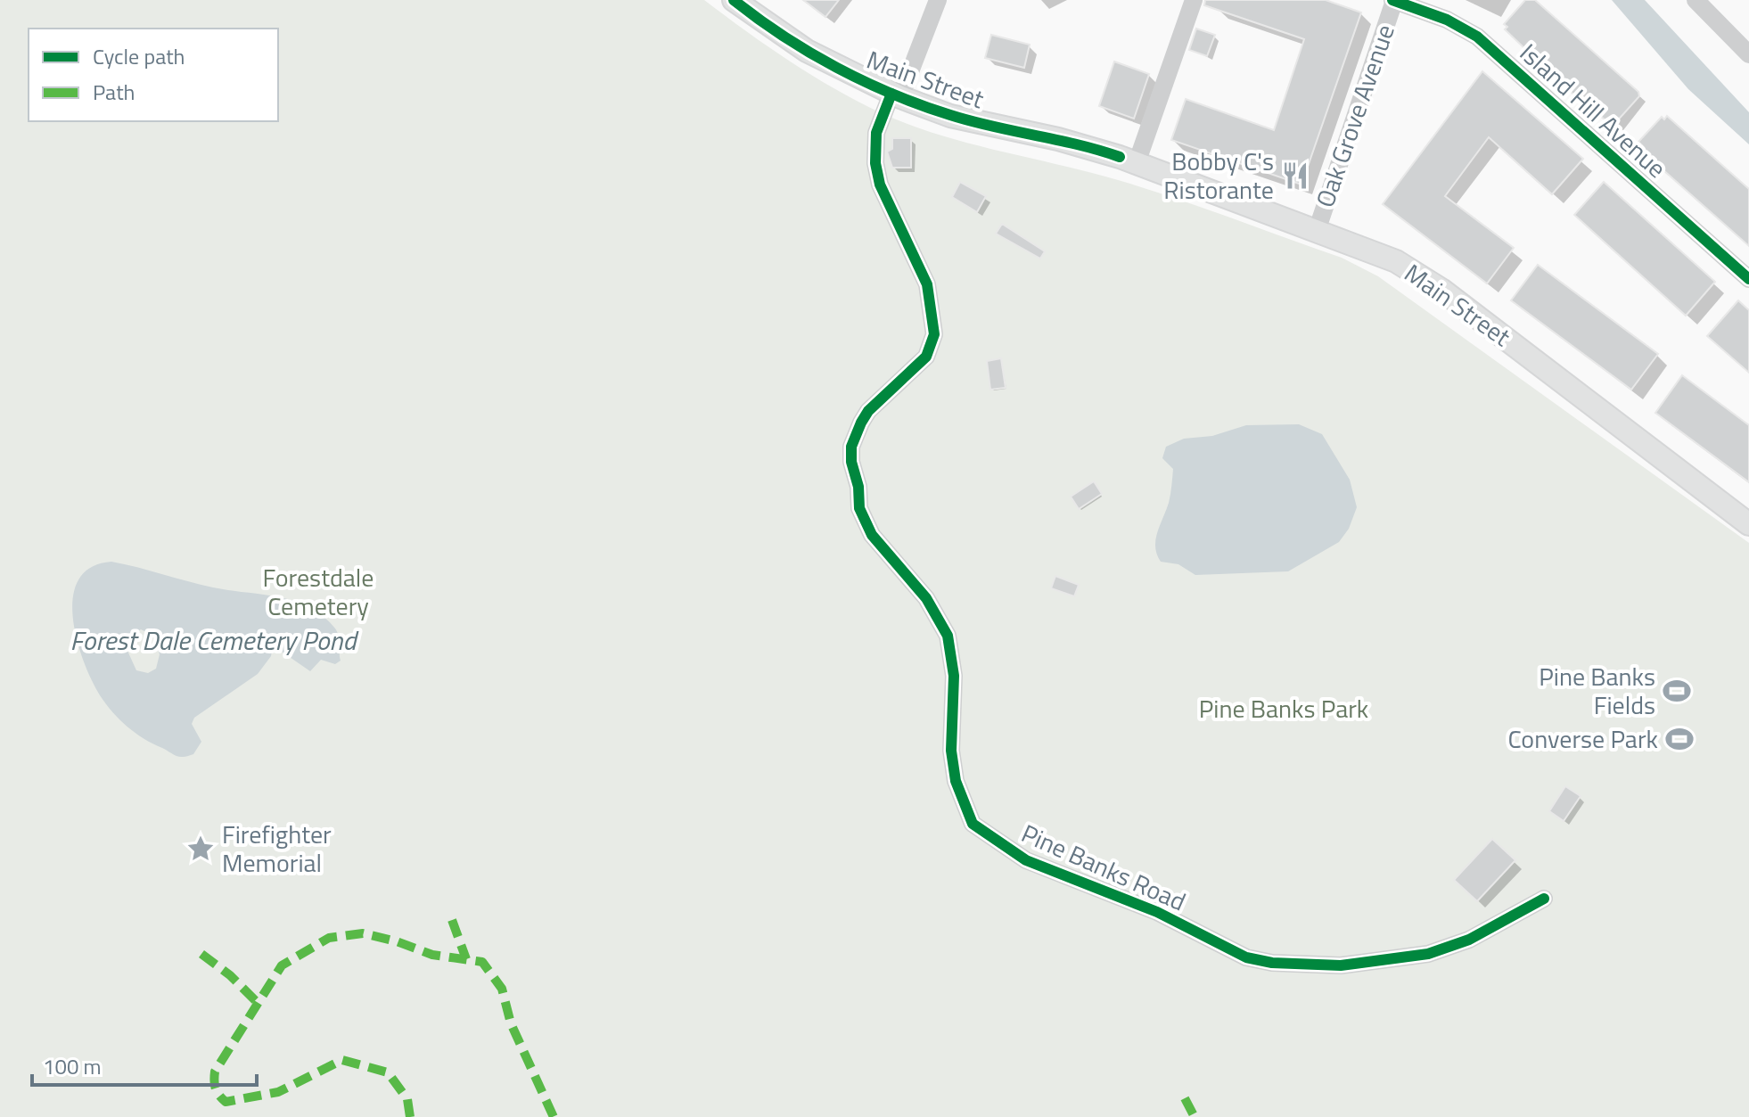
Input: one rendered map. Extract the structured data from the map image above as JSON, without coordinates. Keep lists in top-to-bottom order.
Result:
{
  "streets": {
    "main road": ["Main Street"],
    "street": ["Island Hill Avenue", "Oak Grove Avenue", "Pine Banks Road"]
  },
  "crossings": [
    ["Main Street", "Oak Grove Avenue"],
    ["Main Street", "Pine Banks Road"],
    ["Island Hill Avenue", "Oak Grove Avenue"]
  ],
  "water": ["Forest Dale Cemetery Pond"],
  "parks": ["Forestdale Cemetery", "Pine Banks Park"],
  "places": {
    "restaurant": ["Bobby C's Ristorante"],
    "sports": ["Pine Banks Fields", "Converse Park"],
    "place": ["Firefighter Memorial"]
  },
  "legend": ["Cycle path", "Path"],
  "scale_bar": "100 m"
}
